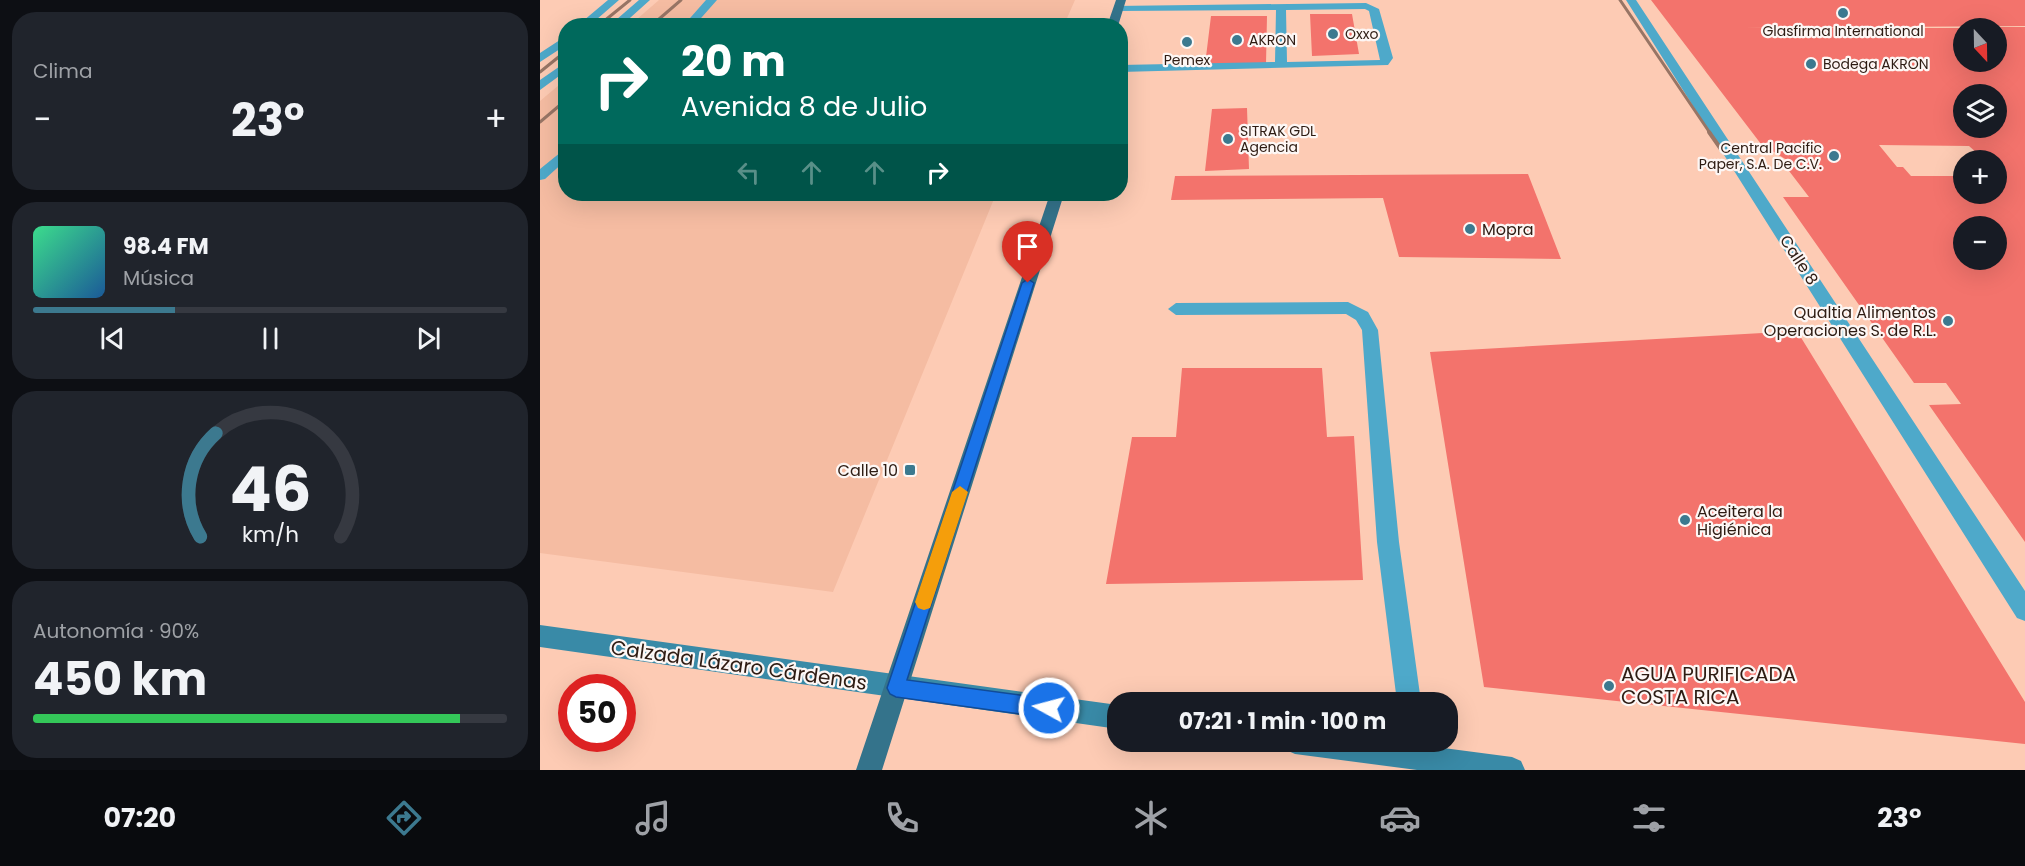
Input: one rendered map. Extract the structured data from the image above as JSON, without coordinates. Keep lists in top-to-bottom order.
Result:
{
  "streets": {
    "main road": ["Calzada Lázaro Cárdenas"],
    "street": ["Calle 8"]
  },
  "places": {
    "other": [
      "Glasfirma International",
      "Oxxo",
      "AKRON",
      "Pemex",
      "Bodega AKRON",
      "SITRAK GDL Agencia",
      "Central Pacific Paper, S.A. De C.V.",
      "Mopra",
      "Qualtia Alimentos Operaciones S. de R.L.",
      "Aceitera la Higiénica",
      "AGUA PURIFICADA COSTA RICA"
    ],
    "transit": ["Calle 10"]
  },
  "north": "bottom",
  "page": {
    "tile": [
      "Clima",
      ["Autonomía · 90%", "450 km"]
    ],
    "map_buttons": ["+", "−"],
    "turn": ["20 m", "Avenida 8 de Julio"],
    "heat": ["−", "23°", "+"],
    "song": ["98.4 FM", "Música"],
    "limit": "50",
    "trip": "07:21 · 1 min · 100 m",
    "tabs": ["07:20", "23°"],
    "gauge": ["46", "km/h"]
  }
}
